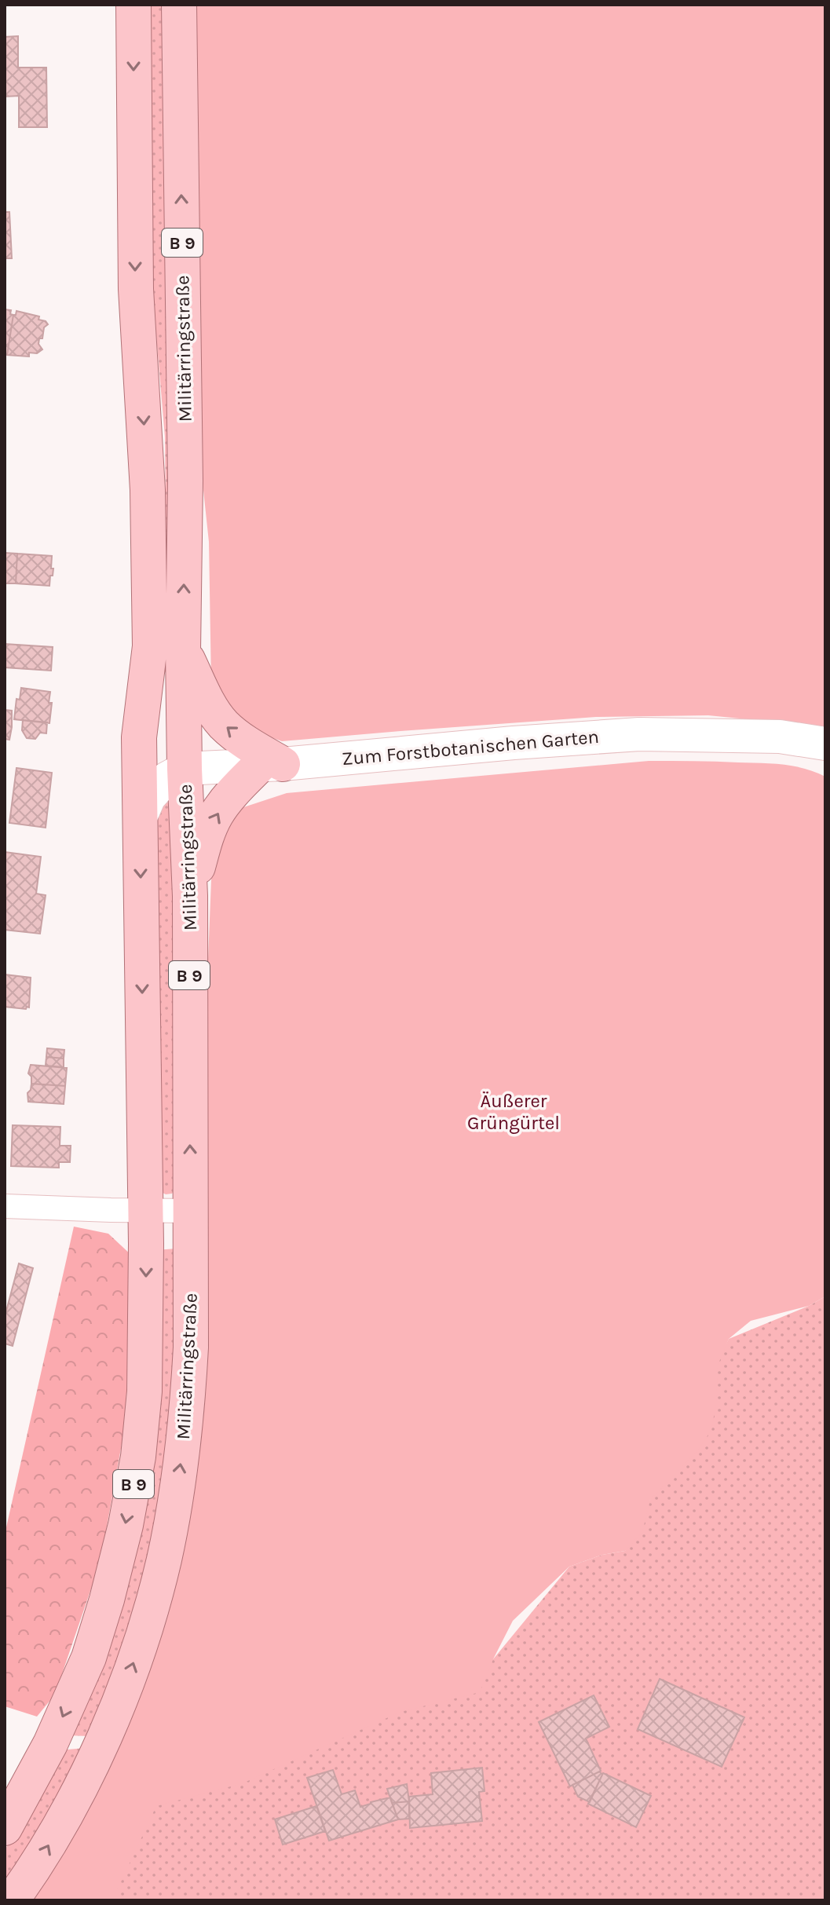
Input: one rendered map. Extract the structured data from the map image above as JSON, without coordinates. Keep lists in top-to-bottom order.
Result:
{
  "streets": {
    "main road": ["B 9", "Militärringstraße", "Zum Forstbotanischen Garten"]
  },
  "crossings": [
    ["B 9", "Militärringstraße"],
    ["B 9", "Zum Forstbotanischen Garten"],
    ["Militärringstraße", "Zum Forstbotanischen Garten"]
  ],
  "parks": ["Äußerer Grüngürtel"]
}
